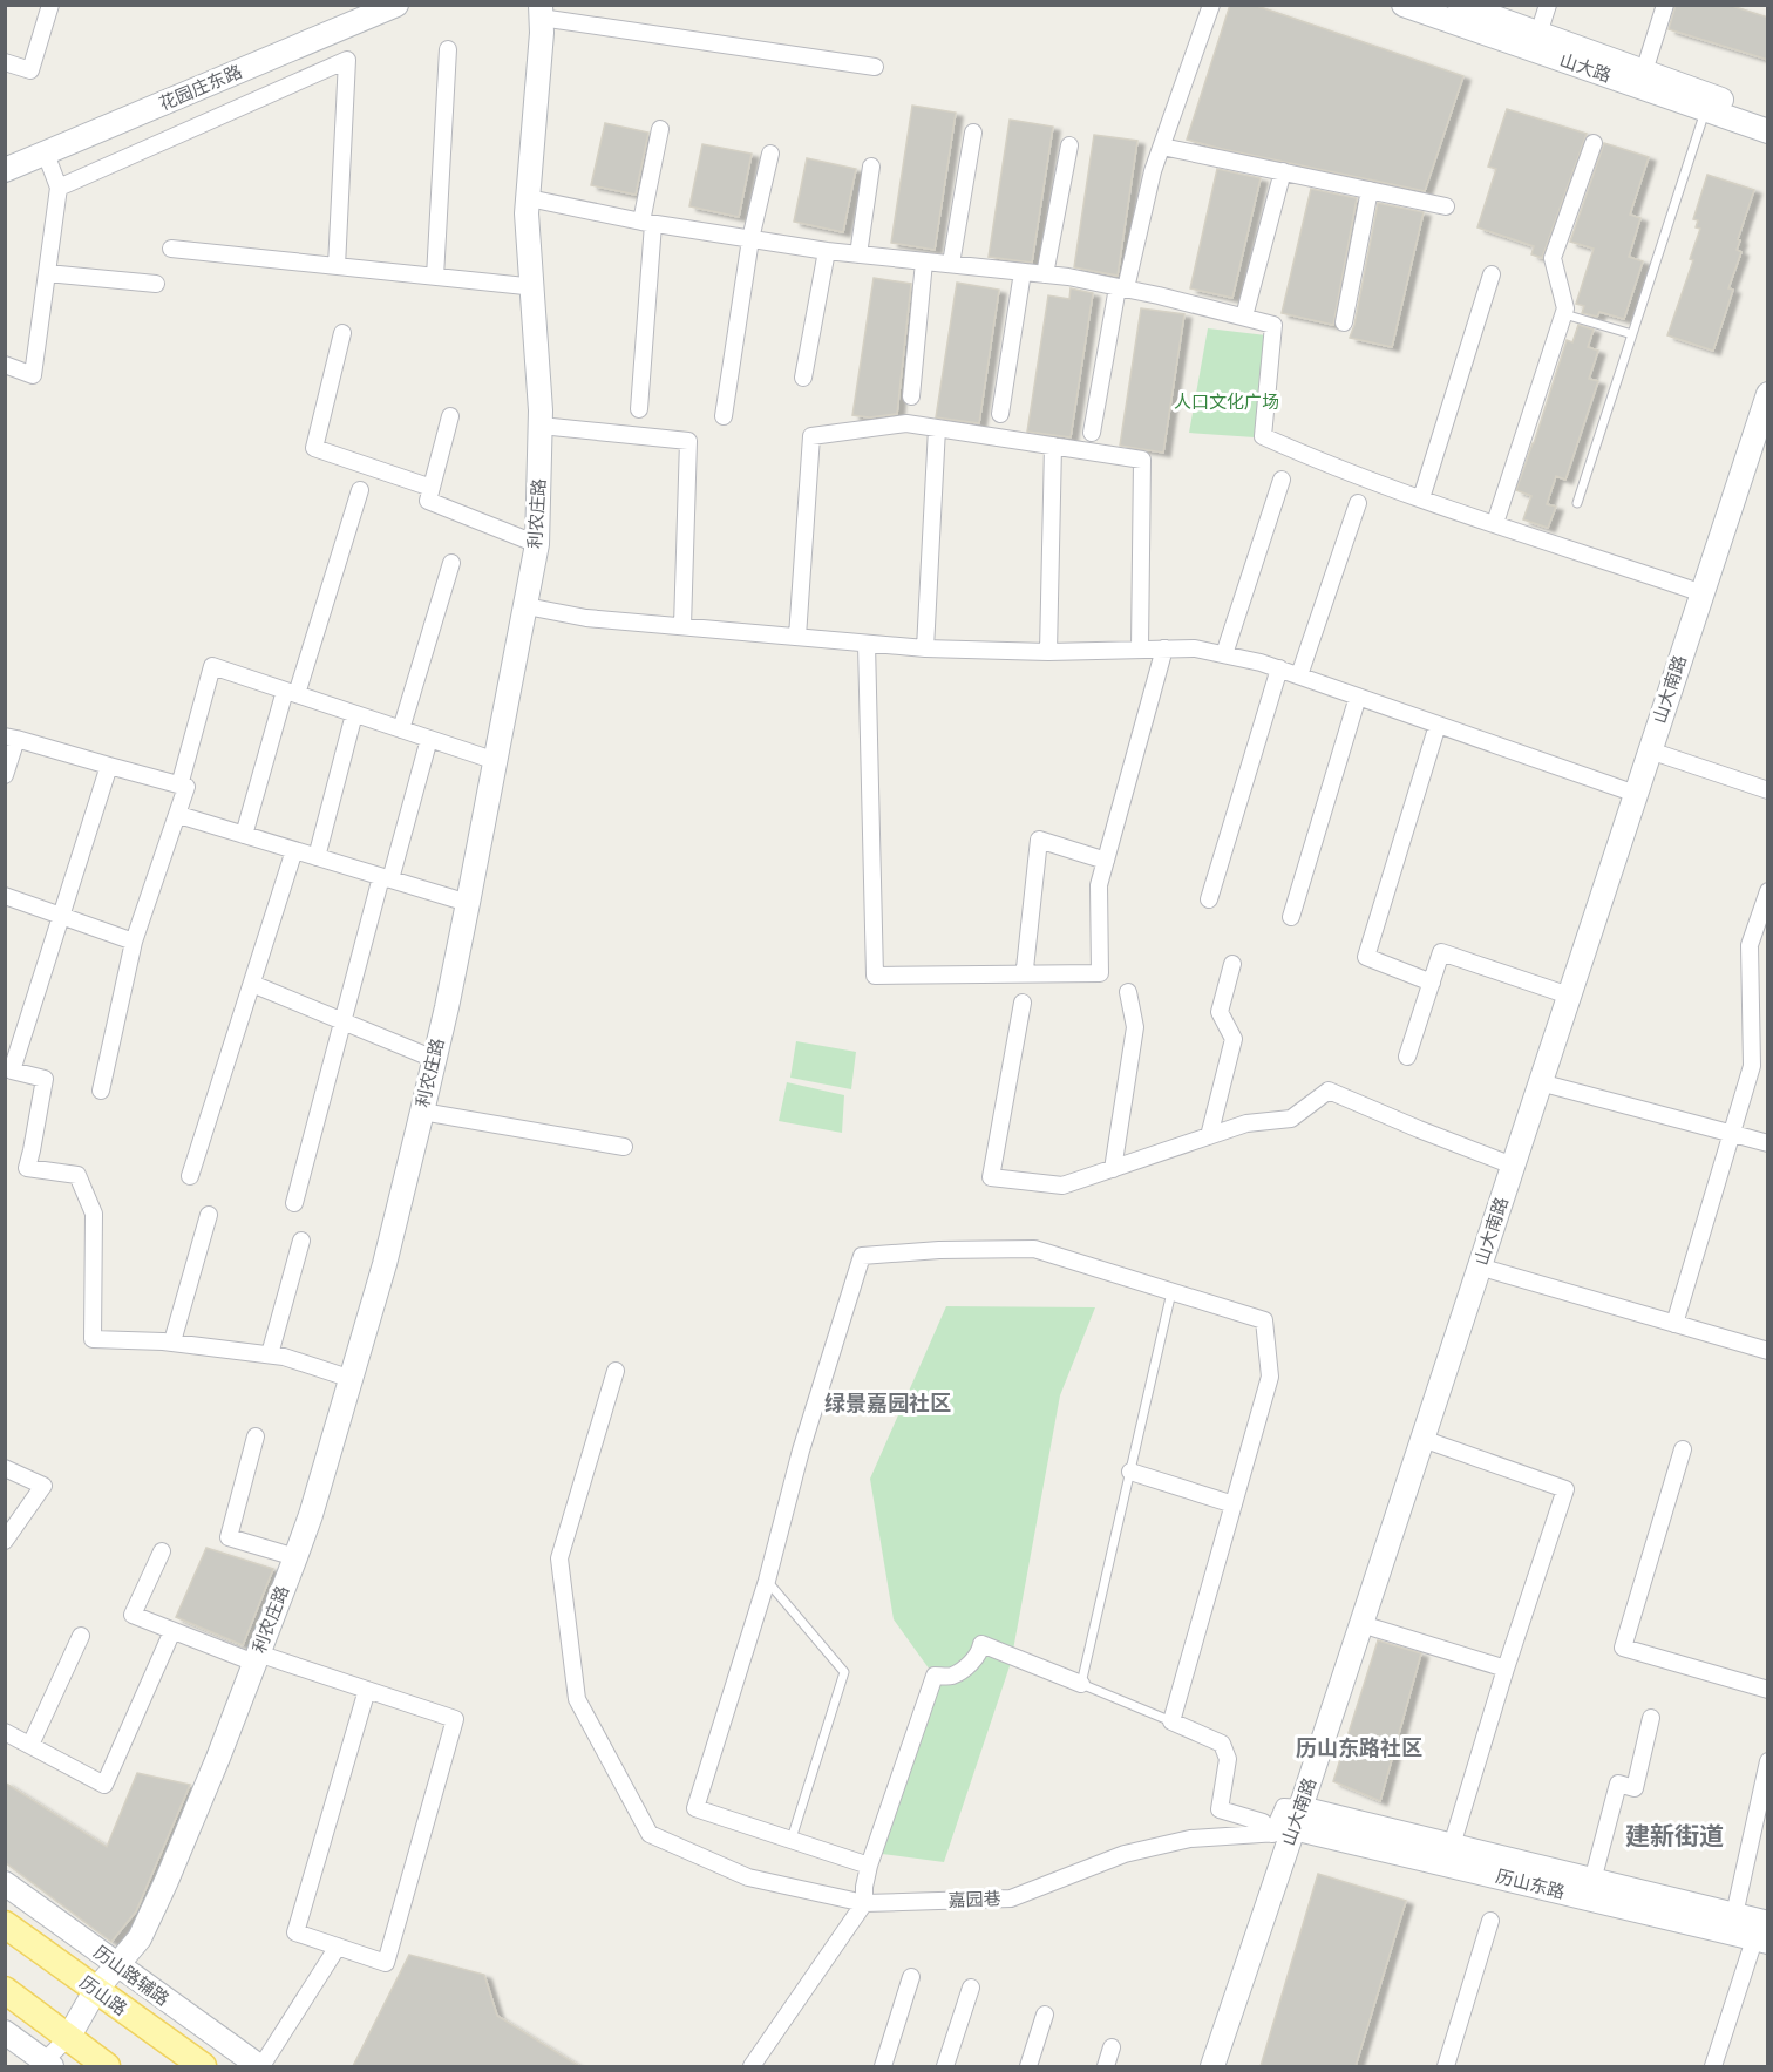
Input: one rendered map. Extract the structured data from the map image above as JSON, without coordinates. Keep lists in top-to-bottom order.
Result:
{
  "streets": {
    "main road": ["历山路"],
    "street": [
      "山大路",
      "花园庄东路",
      "利农庄路",
      "山大南路",
      "历山东路",
      "嘉园巷",
      "历山路辅路"
    ]
  },
  "crossings": [
    ["利农庄路", "历山路辅路"],
    ["利农庄路", "历山路"],
    ["山大南路", "历山东路"],
    ["山大南路", "嘉园巷"],
    ["历山东路", "嘉园巷"]
  ],
  "districts": ["绿景嘉园社区", "历山东路社区", "建新街道"],
  "parks": ["人口文化广场"]
}
